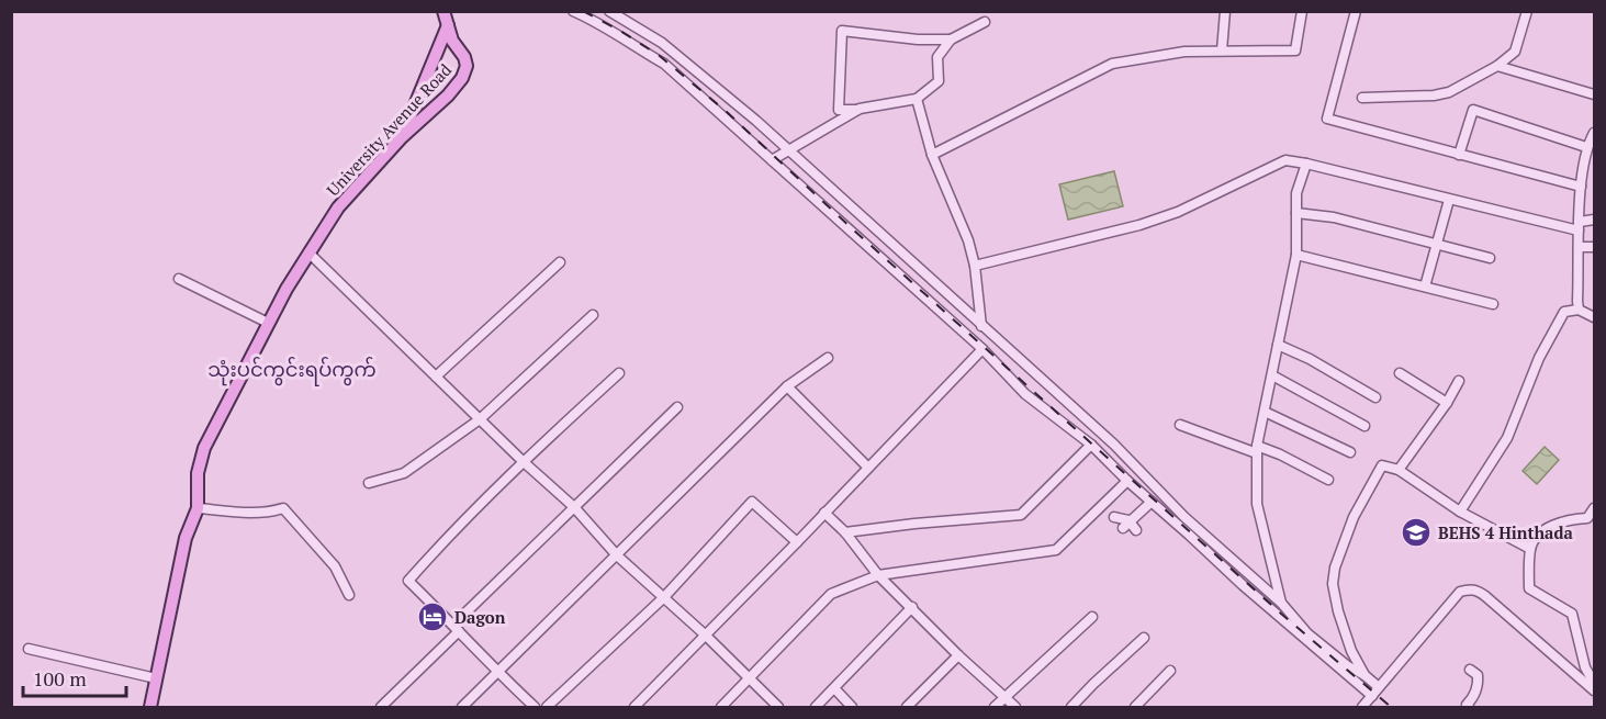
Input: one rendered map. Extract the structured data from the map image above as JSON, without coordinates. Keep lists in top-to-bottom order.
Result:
{
  "streets": {
    "main road": ["University Avenue Road"]
  },
  "districts": ["သုံးပင်ကွင်းရပ်ကွက်"],
  "places": {
    "school or university": ["BEHS 4 Hinthada"],
    "hotel": ["Dagon"]
  },
  "scale_bar": "100 m"
}
